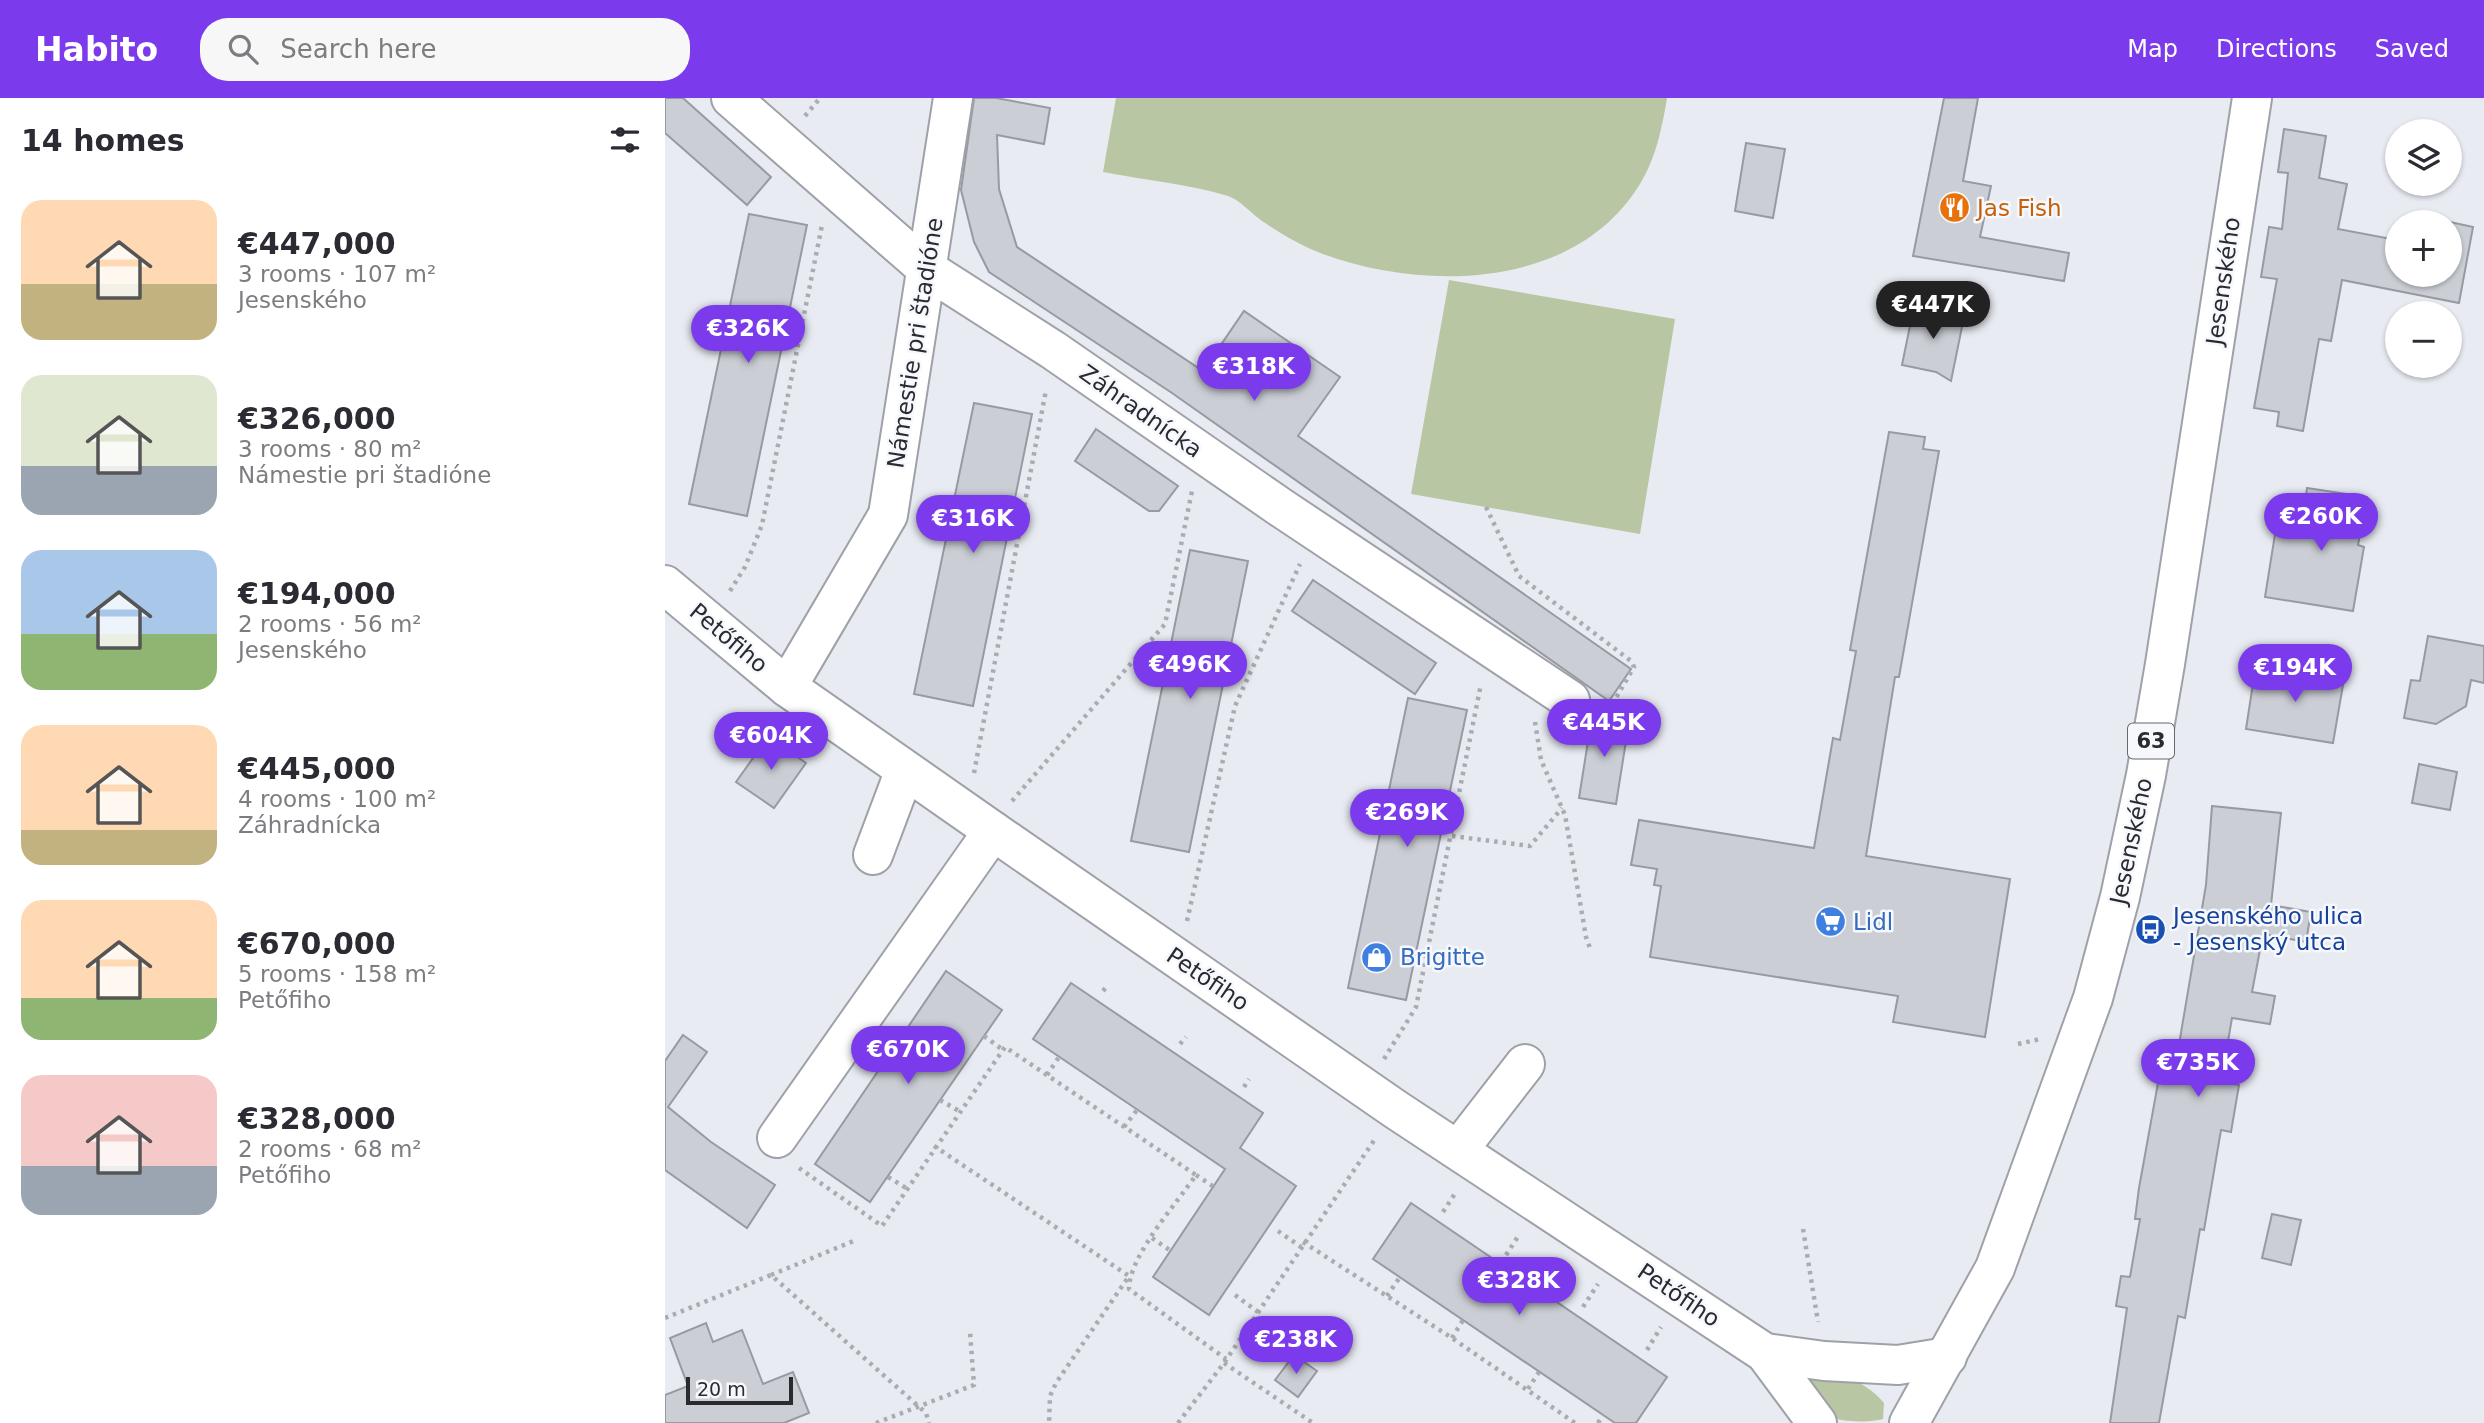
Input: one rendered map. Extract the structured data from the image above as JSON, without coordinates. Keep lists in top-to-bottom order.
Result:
{
  "streets": {
    "street": [
      "Jesenského",
      "Námestie pri štadióne",
      "Záhradnícka",
      "Petőfiho",
      "63"
    ]
  },
  "crossings": [
    ["Jesenského", "Petőfiho"],
    ["Námestie pri štadióne", "Záhradnícka"],
    ["Námestie pri štadióne", "Petőfiho"]
  ],
  "places": {
    "restaurant": ["Jas Fish"],
    "supermarket": ["Lidl"],
    "bus stop": ["Jesenského ulica - Jesenský utca"],
    "shop": ["Brigitte"]
  },
  "scale_bar": "20 m",
  "page": {
    "header": "Habito",
    "search": "Search here",
    "nav": ["Map", "Directions", "Saved"],
    "heading": "14 homes",
    "map_buttons": ["+", "−"],
    "list": [
      {
        "name": "€447,000",
        "note": "3 rooms · 107 m² · Jesenského"
      },
      {
        "name": "€326,000",
        "note": "3 rooms · 80 m² · Námestie pri štadióne"
      },
      {
        "name": "€194,000",
        "note": "2 rooms · 56 m² · Jesenského"
      },
      {
        "name": "€445,000",
        "note": "4 rooms · 100 m² · Záhradnícka"
      },
      {
        "name": "€670,000",
        "note": "5 rooms · 158 m² · Petőfiho"
      },
      {
        "name": "€328,000",
        "note": "2 rooms · 68 m² · Petőfiho"
      }
    ],
    "price": [
      "€447K",
      "€326K",
      "€318K",
      "€260K",
      "€316K",
      "€496K",
      "€194K",
      "€445K",
      "€604K",
      "€269K",
      "€670K",
      "€735K",
      "€328K",
      "€238K"
    ],
    "scale": "20 m"
  }
}
